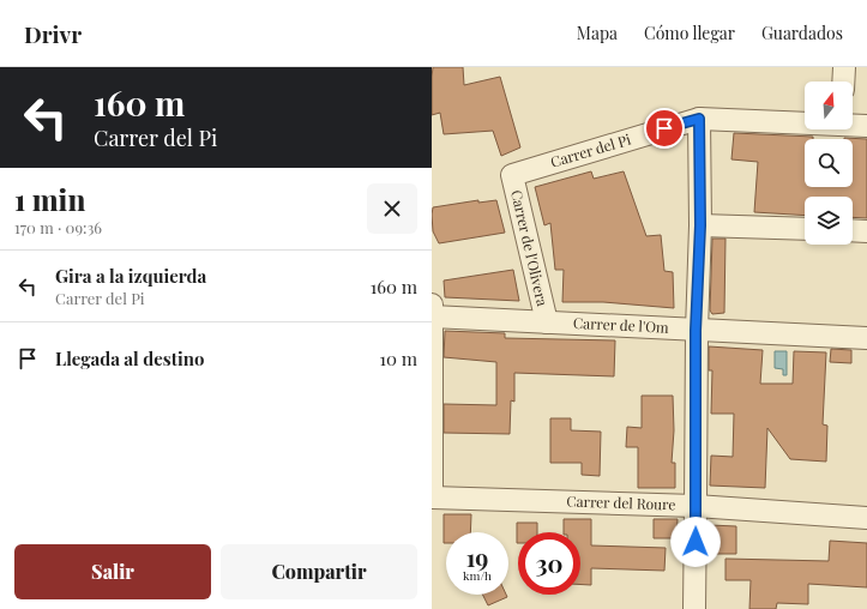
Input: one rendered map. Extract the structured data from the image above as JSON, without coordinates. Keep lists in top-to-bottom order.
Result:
{
  "streets": {
    "street": [
      "Carrer del Pi",
      "Carrer de l'Olivera",
      "Carrer de l'Om",
      "Carrer del Roure"
    ]
  },
  "crossings": [
    ["Carrer del Pi", "Carrer de l'Olivera"],
    ["Carrer de l'Olivera", "Carrer de l'Om"]
  ],
  "north": "top",
  "page": {
    "header": "Drivr",
    "nav": ["Mapa", "Cómo llegar", "Guardados"],
    "turn": ["160 m", "Carrer del Pi"],
    "heading": ["1 min", "170 m · 09:36"],
    "list": [
      {
        "name": "Gira a la izquierda",
        "note": "Carrer del Pi",
        "value": "160 m"
      },
      {
        "name": "Llegada al destino",
        "value": "10 m"
      }
    ],
    "speed": "19 km/h",
    "limit": "30",
    "buttons": ["Salir", "Compartir"]
  }
}
